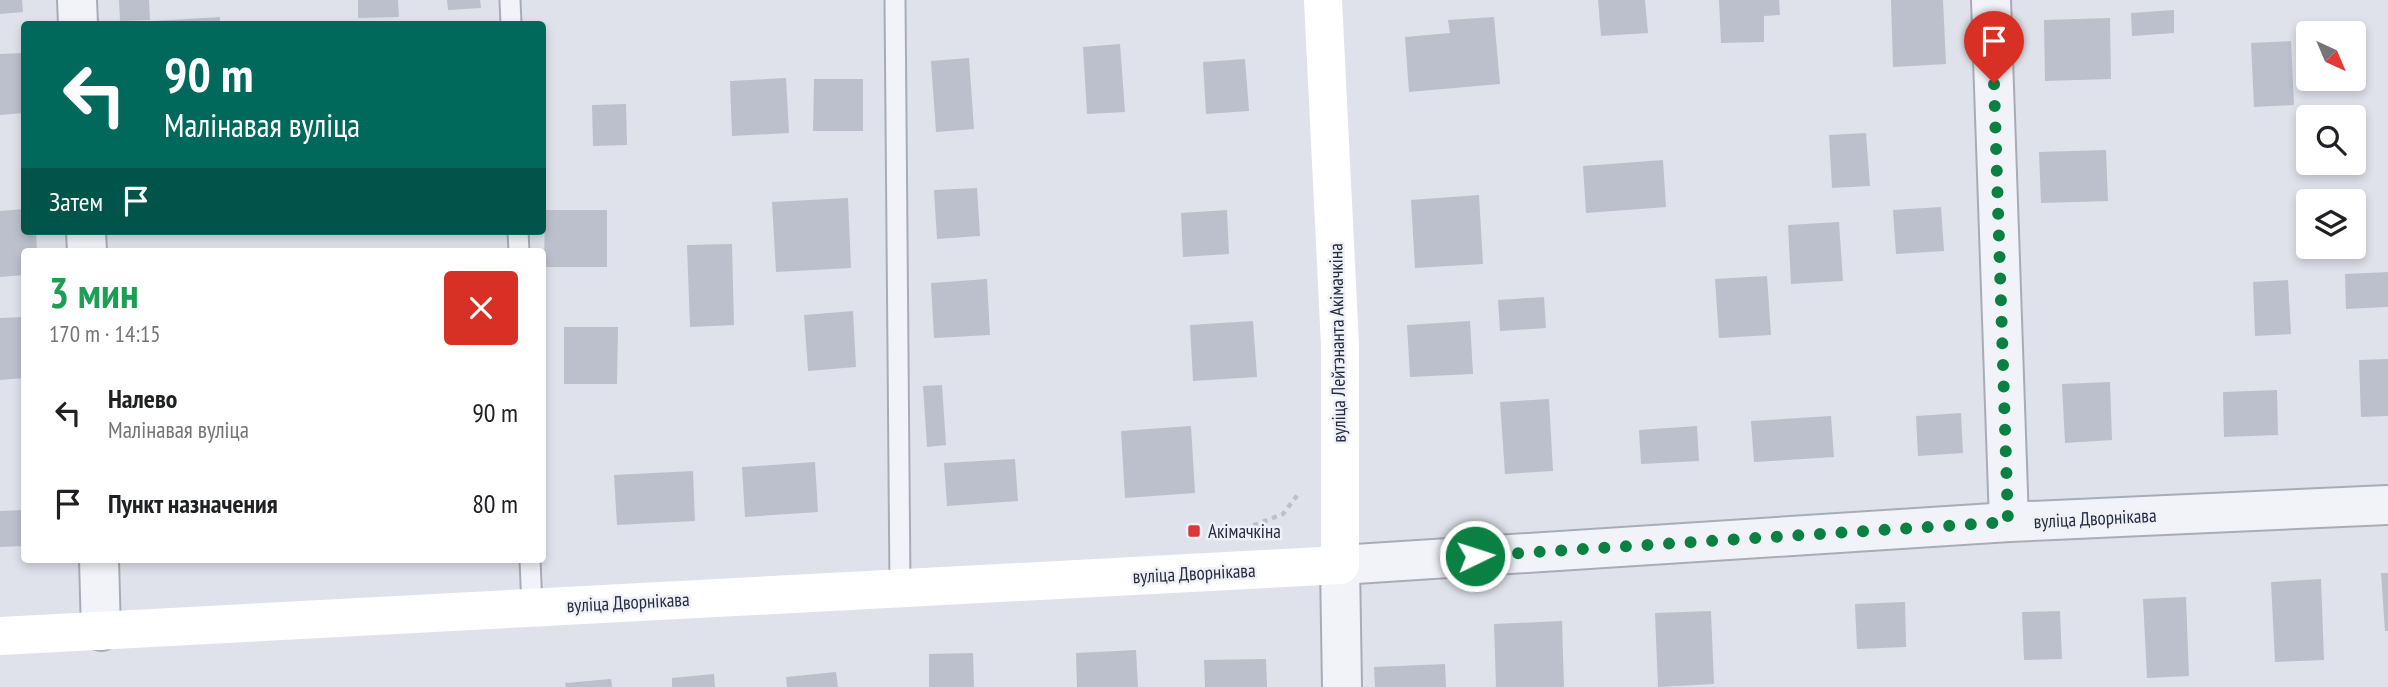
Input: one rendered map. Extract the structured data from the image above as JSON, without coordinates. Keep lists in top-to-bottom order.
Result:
{
  "streets": {
    "main road": ["вуліца Лейтэнанта Акімачкіна", "вуліца Дворнікава"]
  },
  "crossings": [
    ["вуліца Лейтэнанта Акімачкіна", "вуліца Дворнікава"]
  ],
  "places": {
    "transit": ["Акімачкіна"]
  },
  "north": "bottom right",
  "page": {
    "turn": ["90 m", "Малінавая вуліца"],
    "then": "Затем",
    "heading": ["3 мин", "170 m · 14:15"],
    "list": [
      {
        "name": "Налево",
        "note": "Малінавая вуліца",
        "value": "90 m"
      },
      {
        "name": "Пункт назначения",
        "value": "80 m"
      }
    ]
  }
}
